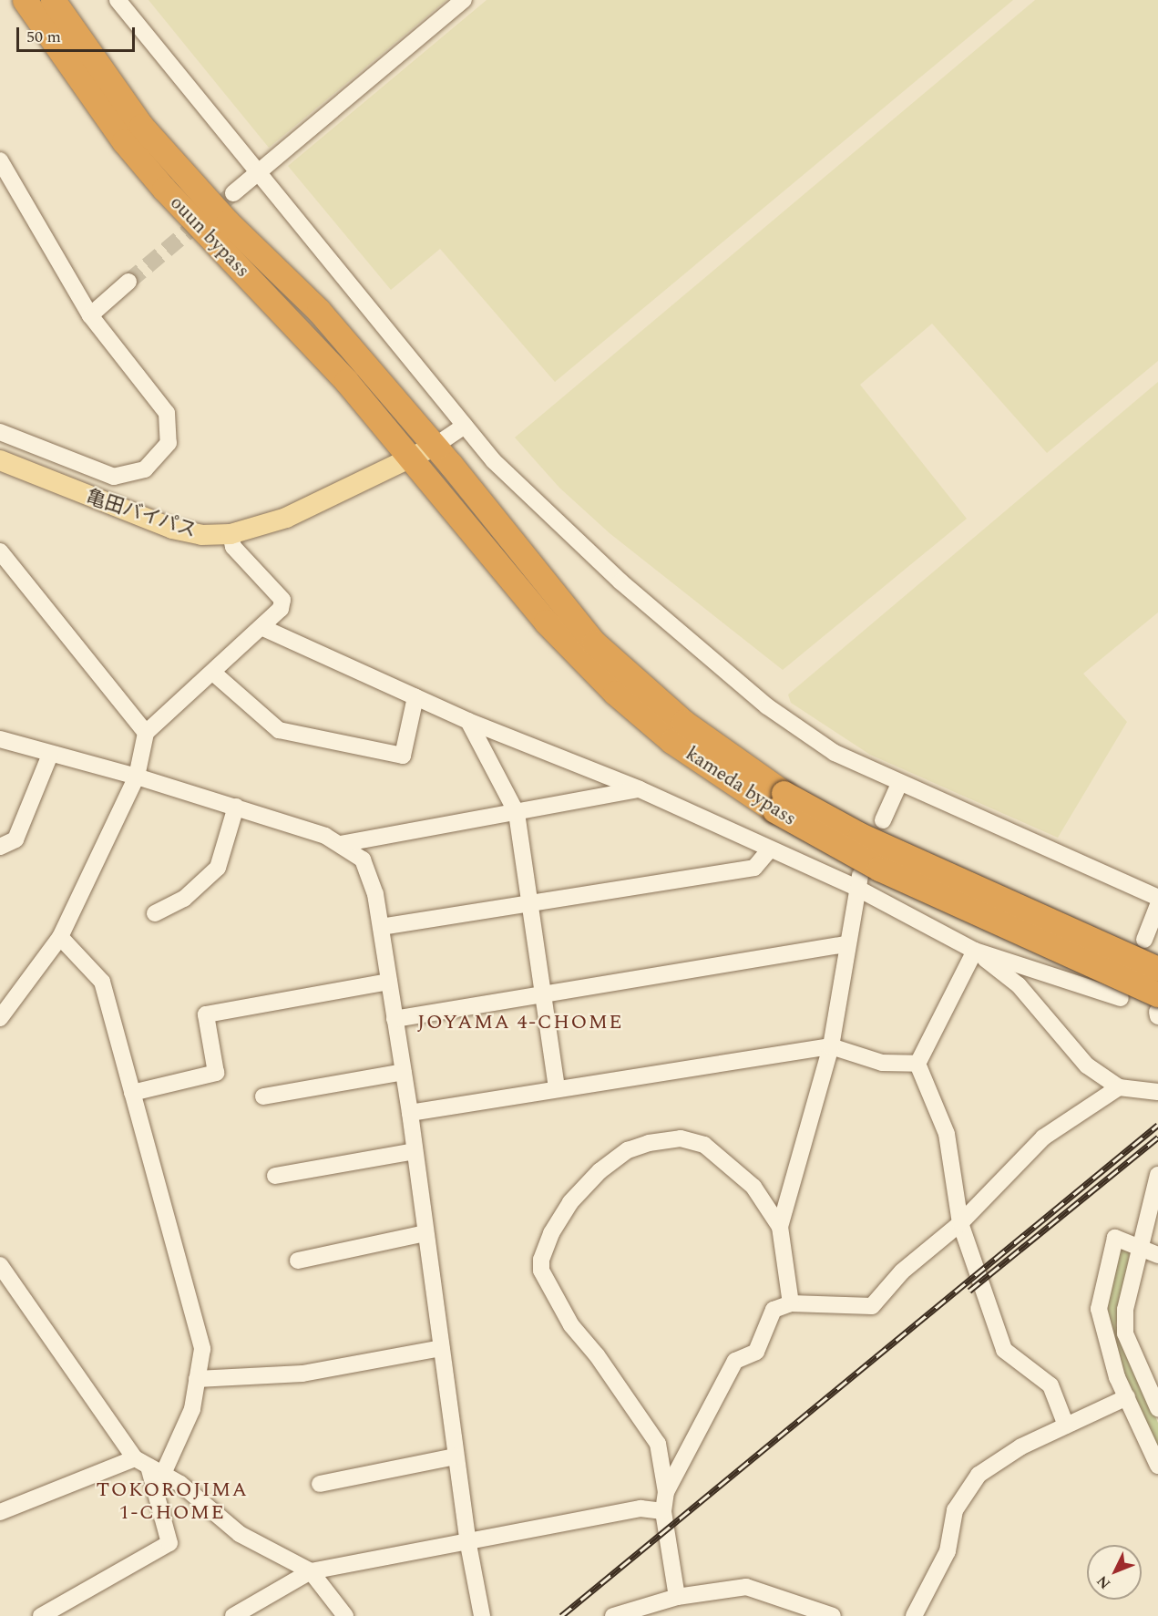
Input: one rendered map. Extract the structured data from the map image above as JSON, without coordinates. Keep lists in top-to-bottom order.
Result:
{
  "streets": {
    "highway": ["ouun bypass", "kameda bypass"],
    "main road": ["亀田バイパス"]
  },
  "crossings": [
    ["ouun bypass", "亀田バイパス"],
    ["ouun bypass", "kameda bypass"],
    ["亀田バイパス", "kameda bypass"]
  ],
  "districts": ["JOYAMA 4-CHOME", "TOKOROJIMA 1-CHOME"],
  "scale_bar": "50 m",
  "north": "bottom left"
}
